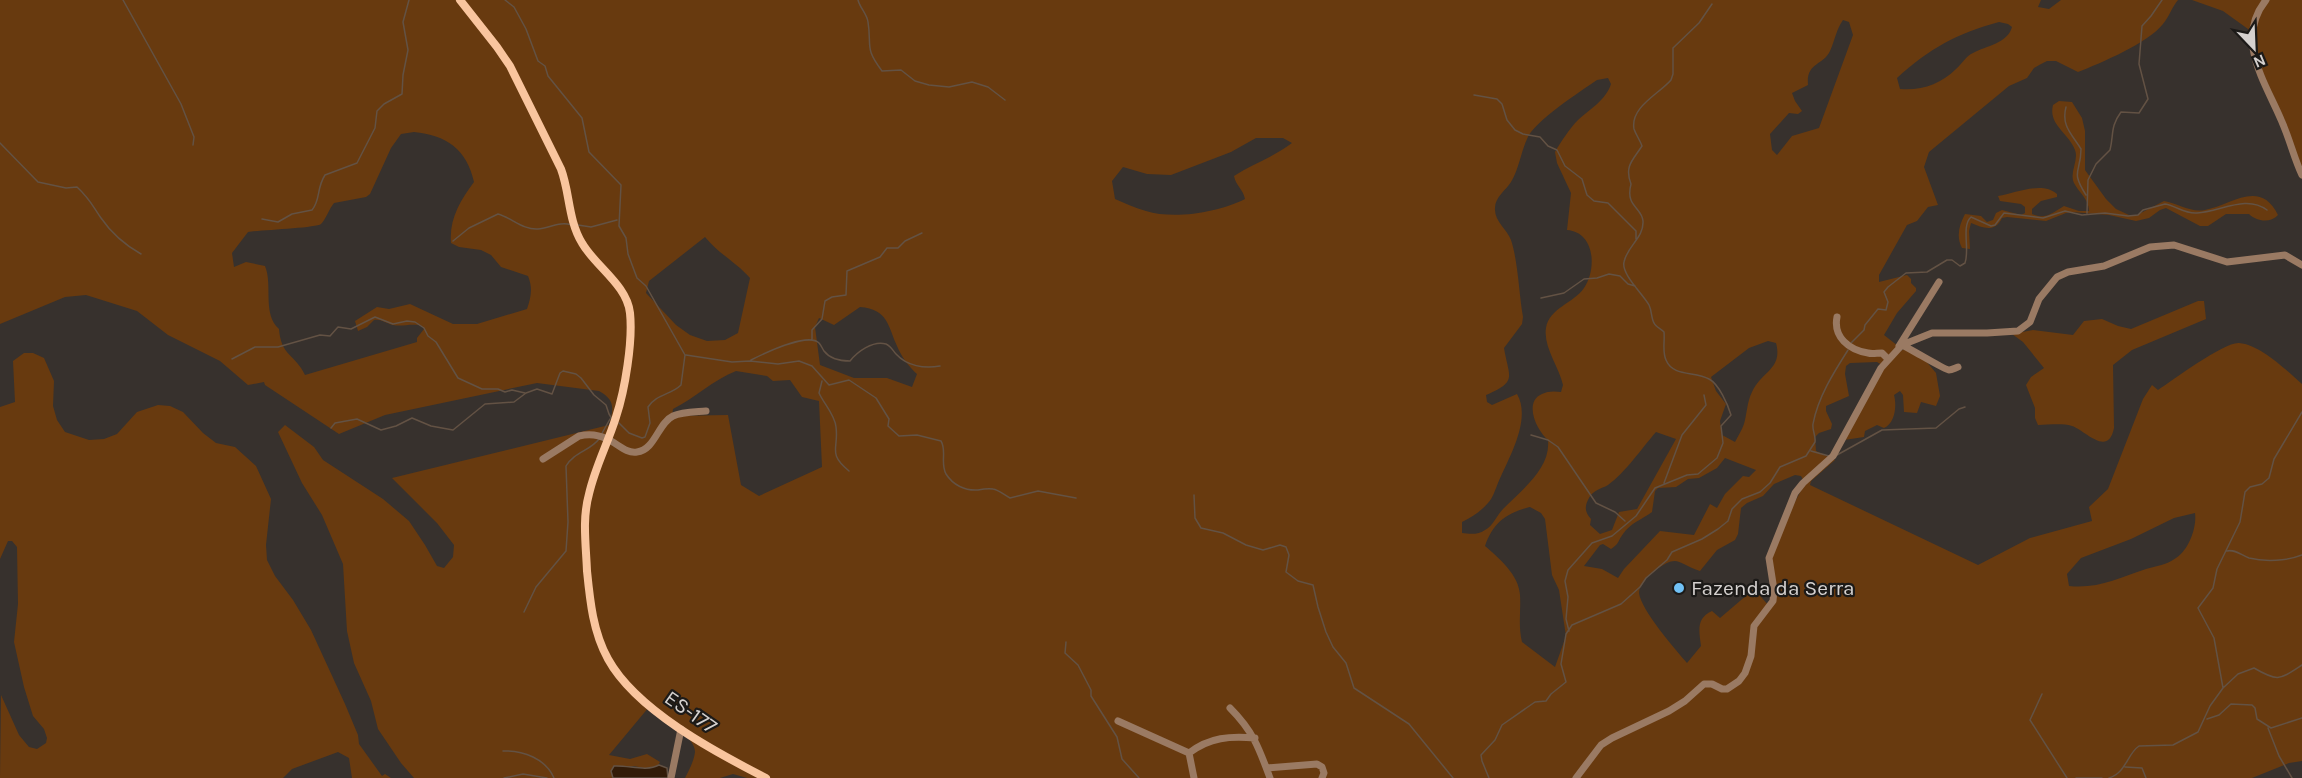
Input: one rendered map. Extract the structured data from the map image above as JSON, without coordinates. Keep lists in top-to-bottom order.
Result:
{
  "streets": {
    "main road": ["ES-177"]
  },
  "places": ["Fazenda da Serra"],
  "north": "bottom right"
}
